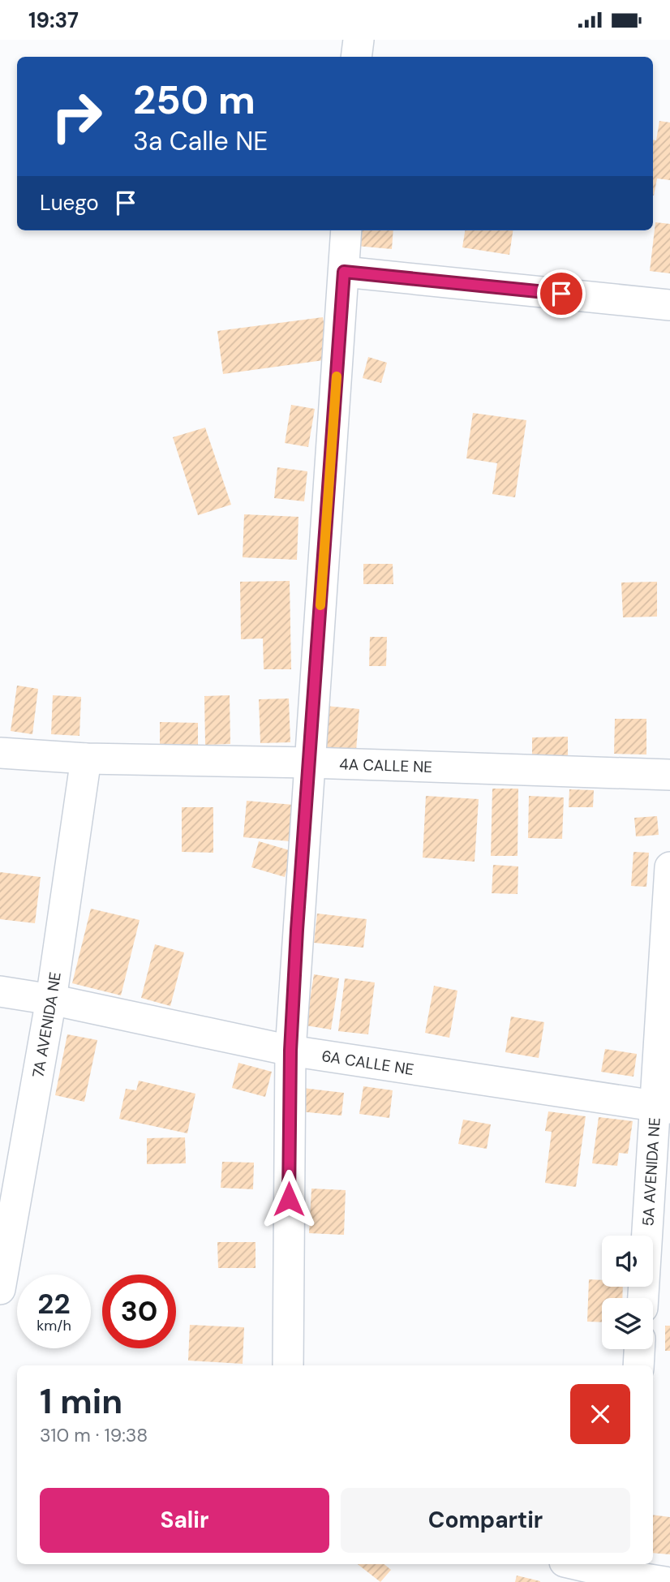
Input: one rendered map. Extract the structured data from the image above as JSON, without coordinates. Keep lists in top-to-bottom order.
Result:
{
  "streets": {
    "street": [
      "4A CALLE NE",
      "7A AVENIDA NE",
      "6A CALLE NE",
      "5A AVENIDA NE"
    ]
  },
  "crossings": [
    ["4A CALLE NE", "7A AVENIDA NE"],
    ["7A AVENIDA NE", "6A CALLE NE"],
    ["6A CALLE NE", "5A AVENIDA NE"]
  ],
  "page": {
    "status": "19:37",
    "turn": ["250 m", "3a Calle NE"],
    "then": "Luego",
    "speed": "22 km/h",
    "limit": "30",
    "heading": ["1 min", "310 m · 19:38"],
    "buttons": ["Salir", "Compartir"]
  }
}
